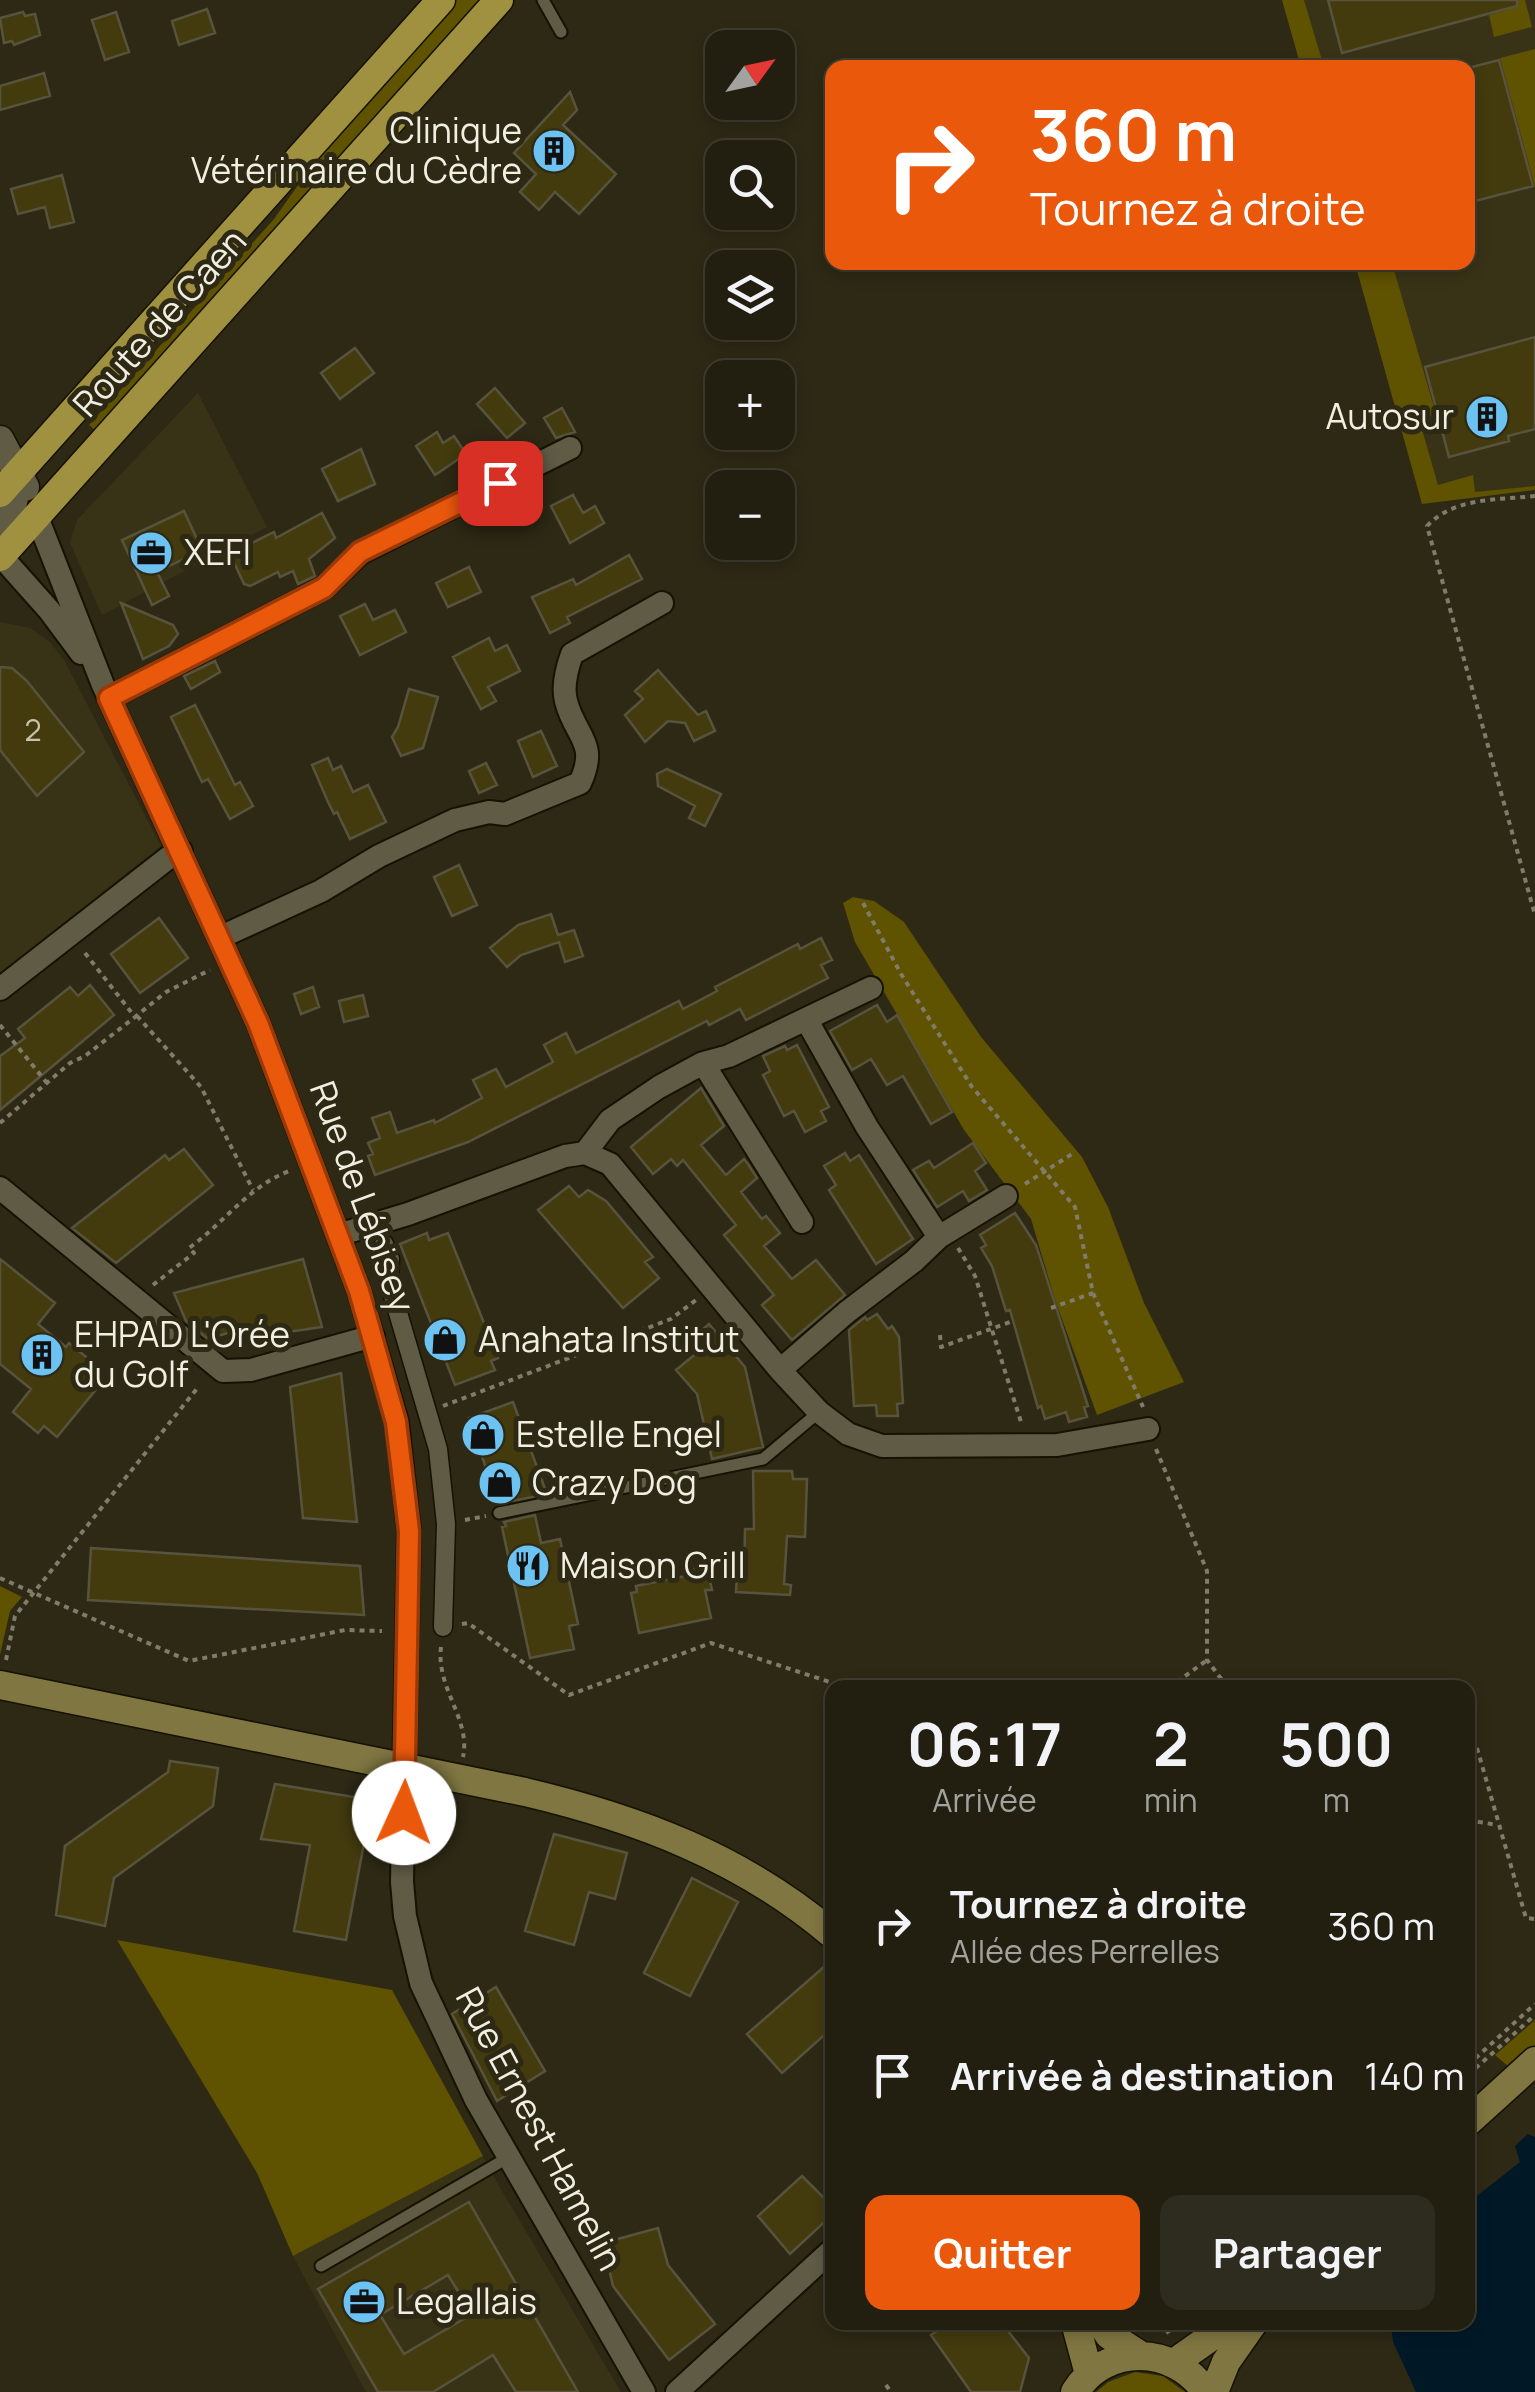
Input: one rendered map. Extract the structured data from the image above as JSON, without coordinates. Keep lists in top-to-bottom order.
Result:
{
  "streets": {
    "main road": ["Route de Caen"],
    "street": ["Rue de Lébisey", "Rue Ernest Hamelin"]
  },
  "crossings": [
    ["Route de Caen", "Rue de Lébisey"],
    ["Rue de Lébisey", "Rue Ernest Hamelin"]
  ],
  "places": {
    "building": ["Clinique Vétérinaire du Cèdre", "Autosur", "EHPAD L'Orée du Golf"],
    "office": ["XEFI", "Legallais"],
    "shop": ["Anahata Institut", "Estelle Engel", "Crazy Dog"],
    "restaurant": ["Maison Grill"]
  },
  "house_numbers": ["2"],
  "north": "top right",
  "page": {
    "map_buttons": ["+", "−"],
    "turn": ["360 m", "Tournez à droite"],
    "eta": [
      "06:17",
      "Arrivée",
      "2",
      "min",
      "500",
      "m"
    ],
    "list": [
      {
        "name": "Tournez à droite",
        "note": "Allée des Perrelles",
        "value": "360 m"
      },
      {
        "name": "Arrivée à destination",
        "value": "140 m"
      }
    ],
    "buttons": ["Quitter", "Partager"]
  }
}
